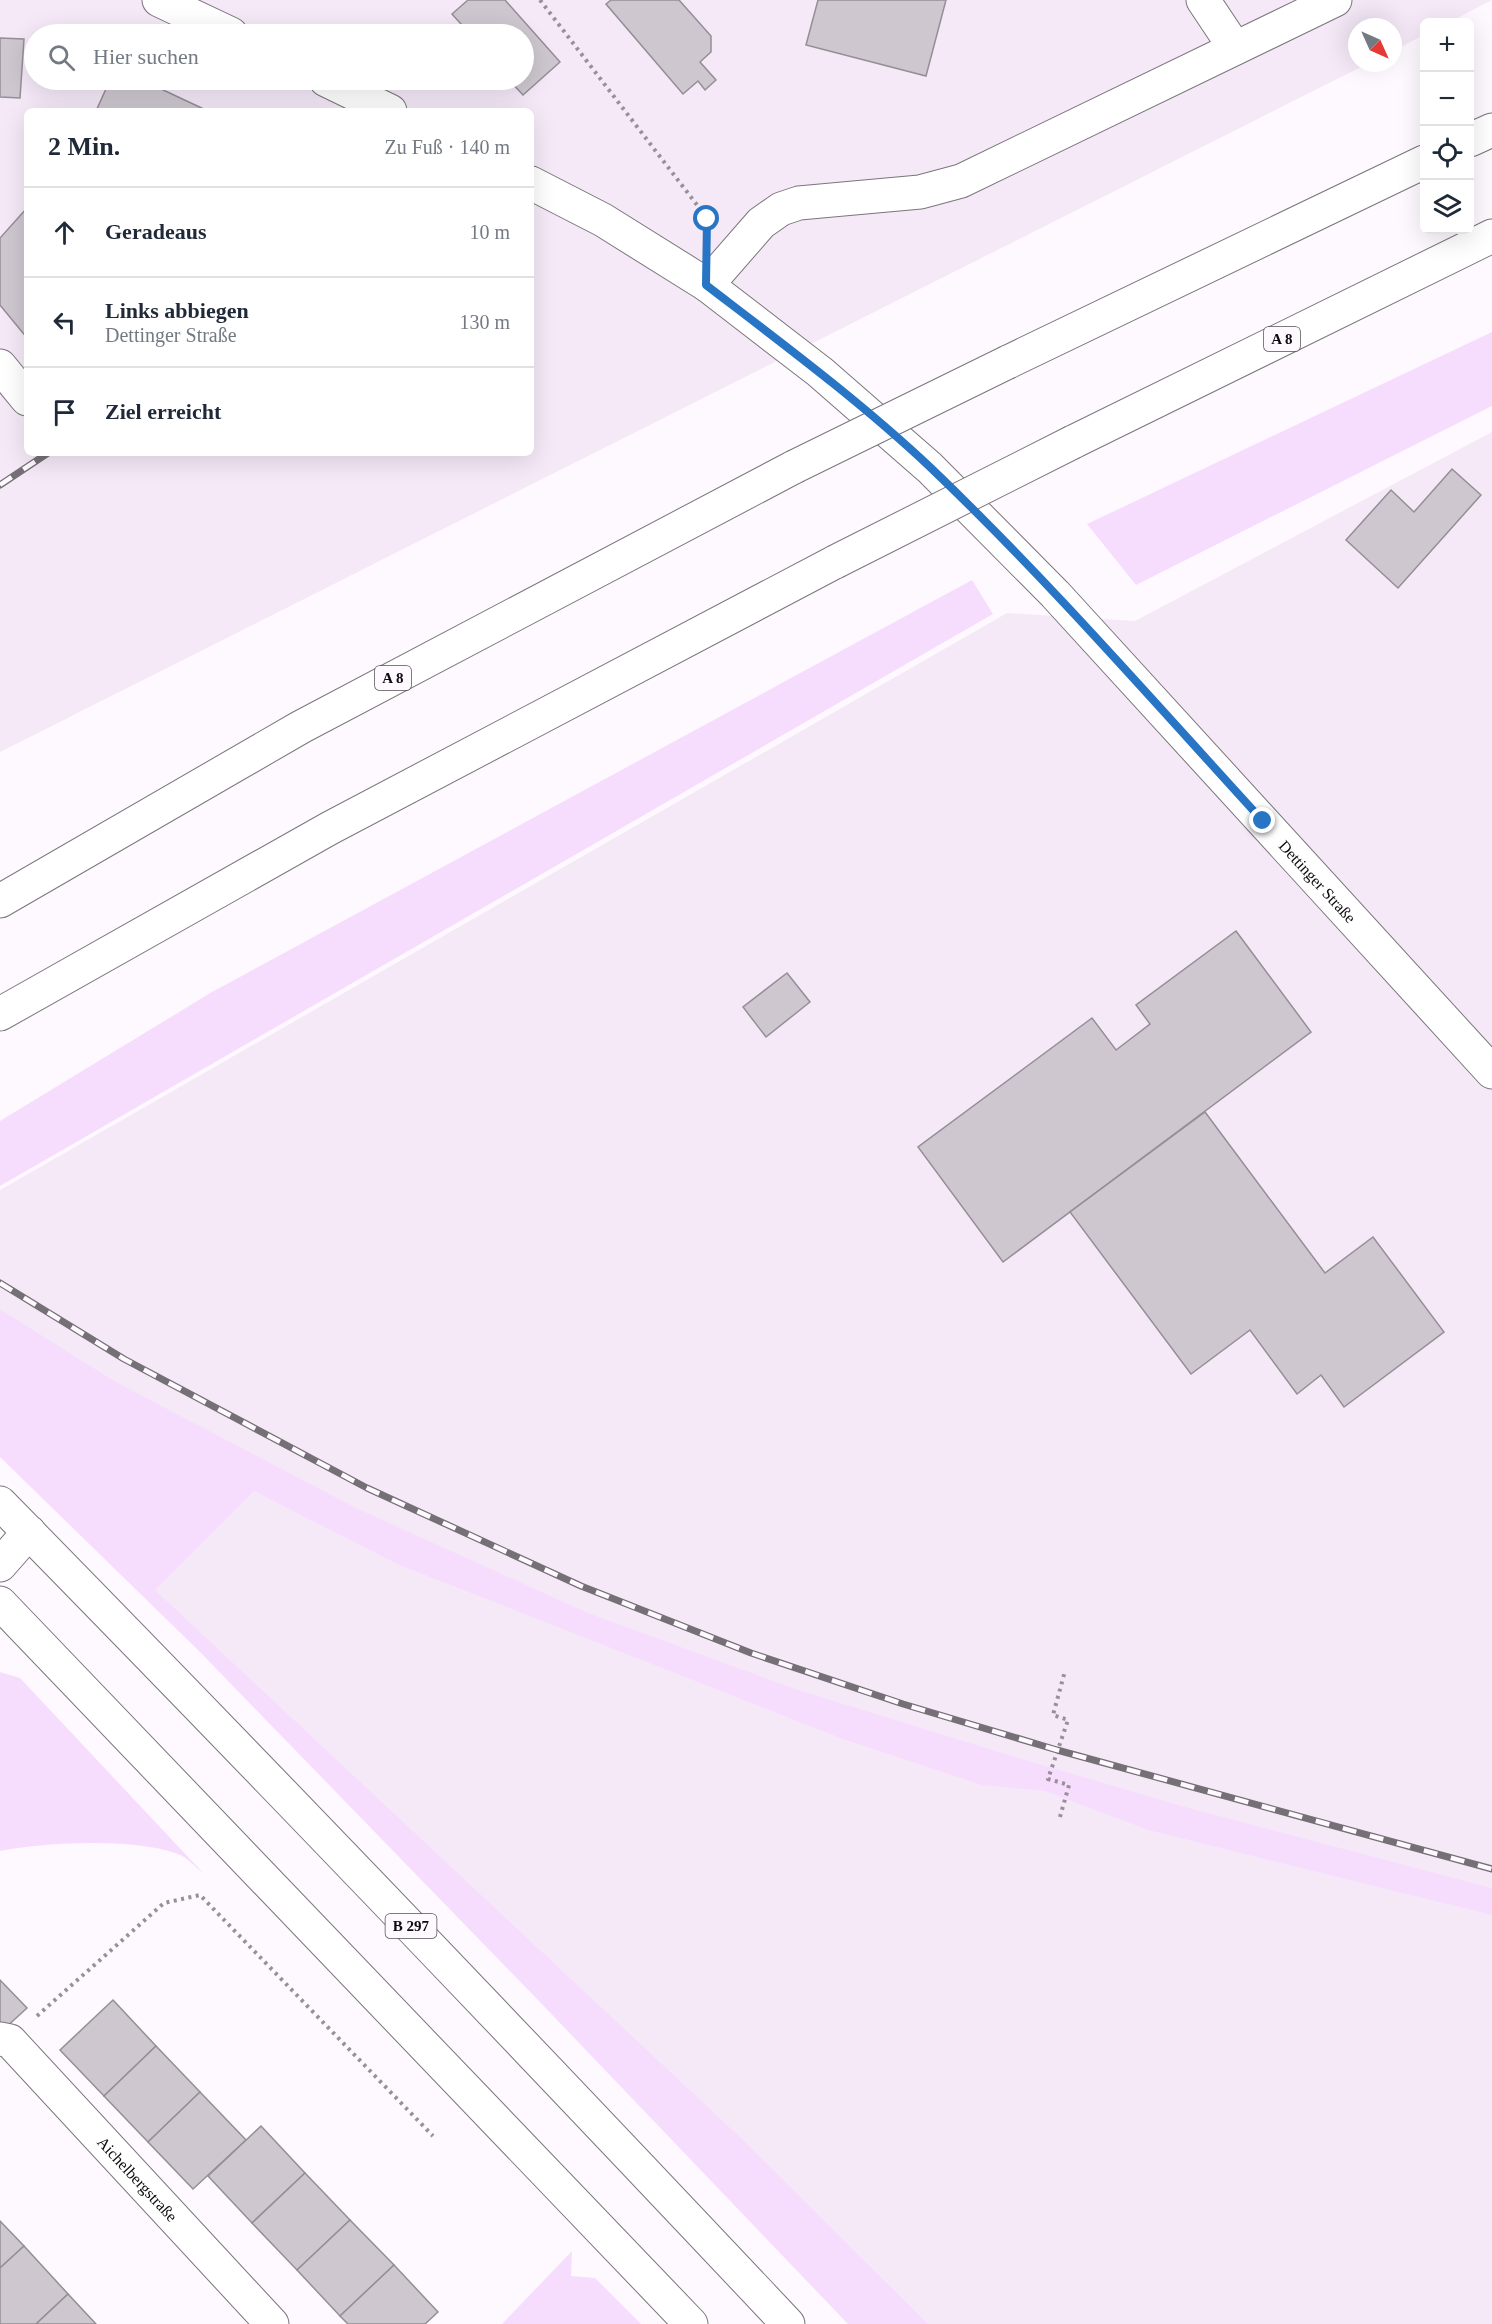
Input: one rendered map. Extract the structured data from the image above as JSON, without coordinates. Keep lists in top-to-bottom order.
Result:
{
  "streets": {
    "main road": [
      "A 8",
      "Dettinger Straße",
      "B 297",
      "Aichelbergstraße"
    ]
  },
  "north": "bottom right",
  "page": {
    "map_buttons": ["+", "−"],
    "search": "Hier suchen",
    "heading": ["2 Min.", "Zu Fuß · 140 m"],
    "list": [
      ["Geradeaus", "10 m"],
      ["Links abbiegen", "Dettinger Straße", "130 m"],
      "Ziel erreicht"
    ]
  }
}
